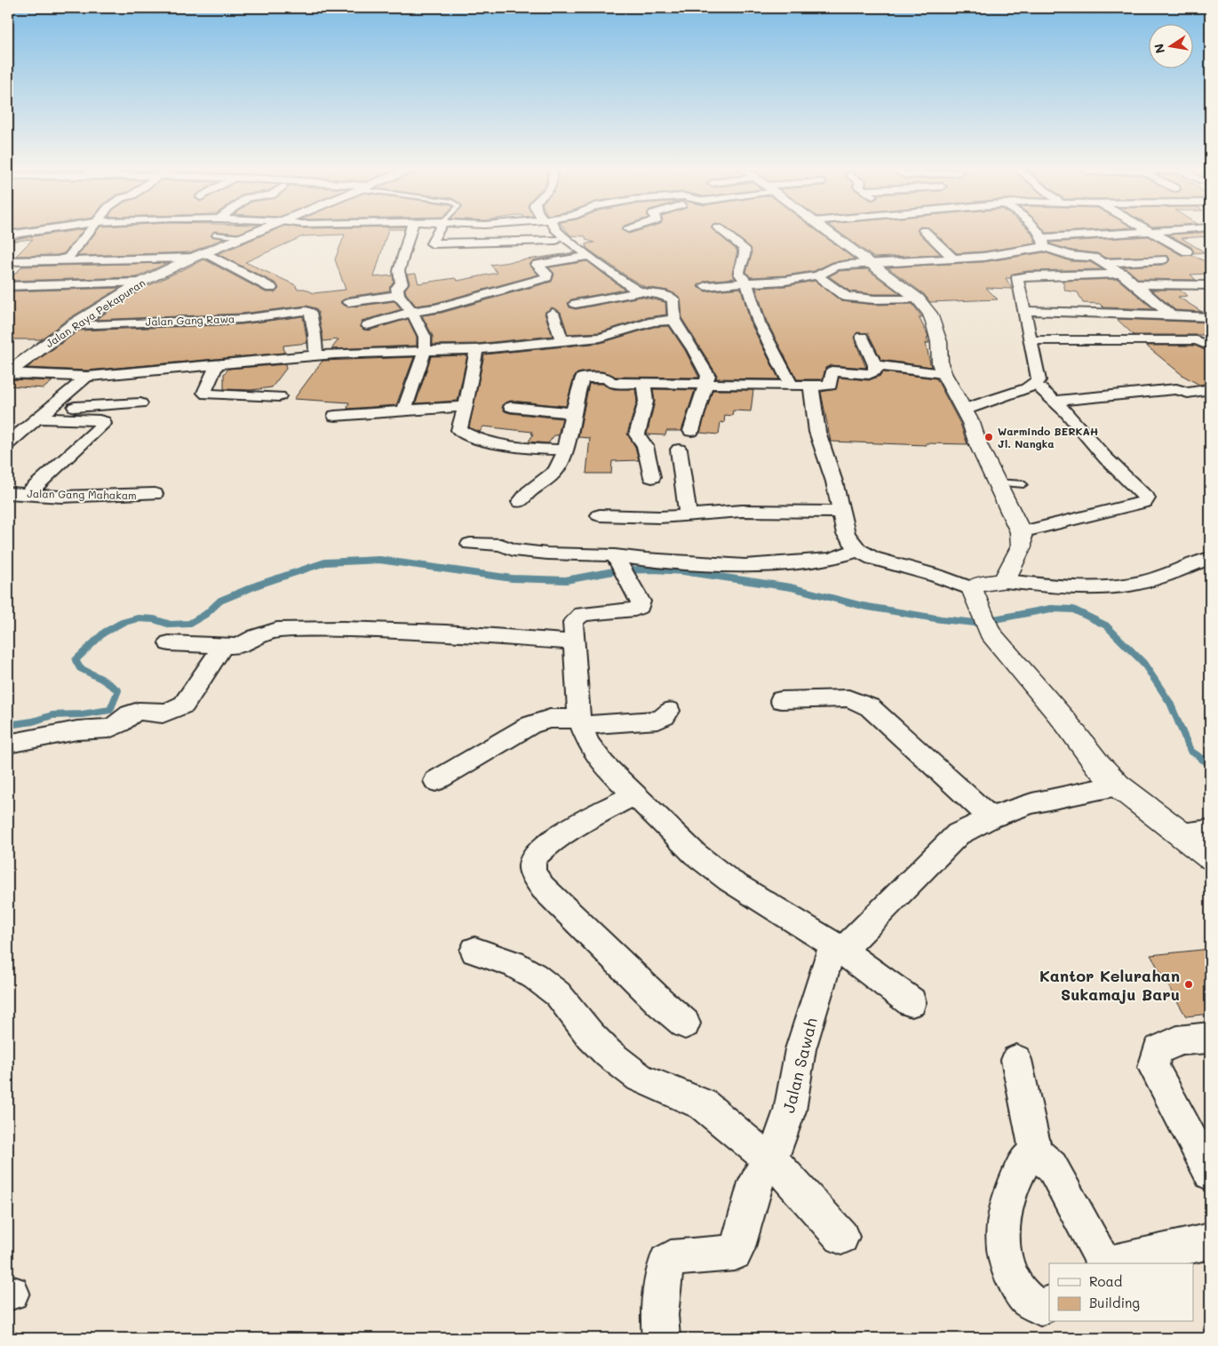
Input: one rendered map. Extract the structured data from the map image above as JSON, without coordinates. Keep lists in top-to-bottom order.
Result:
{
  "streets": {
    "street": [
      "Jalan Raya Pekapuran",
      "Jalan Gang Rawa",
      "Jalan Gang Mahakam",
      "Jalan Sawah"
    ]
  },
  "crossings": [
    ["Jalan Raya Pekapuran", "Jalan Gang Rawa"]
  ],
  "places": ["Warmindo BERKAH Jl. Nangka", "Kantor Kelurahan Sukamaju Baru"],
  "legend": ["Road", "Building"],
  "north": "left"
}
